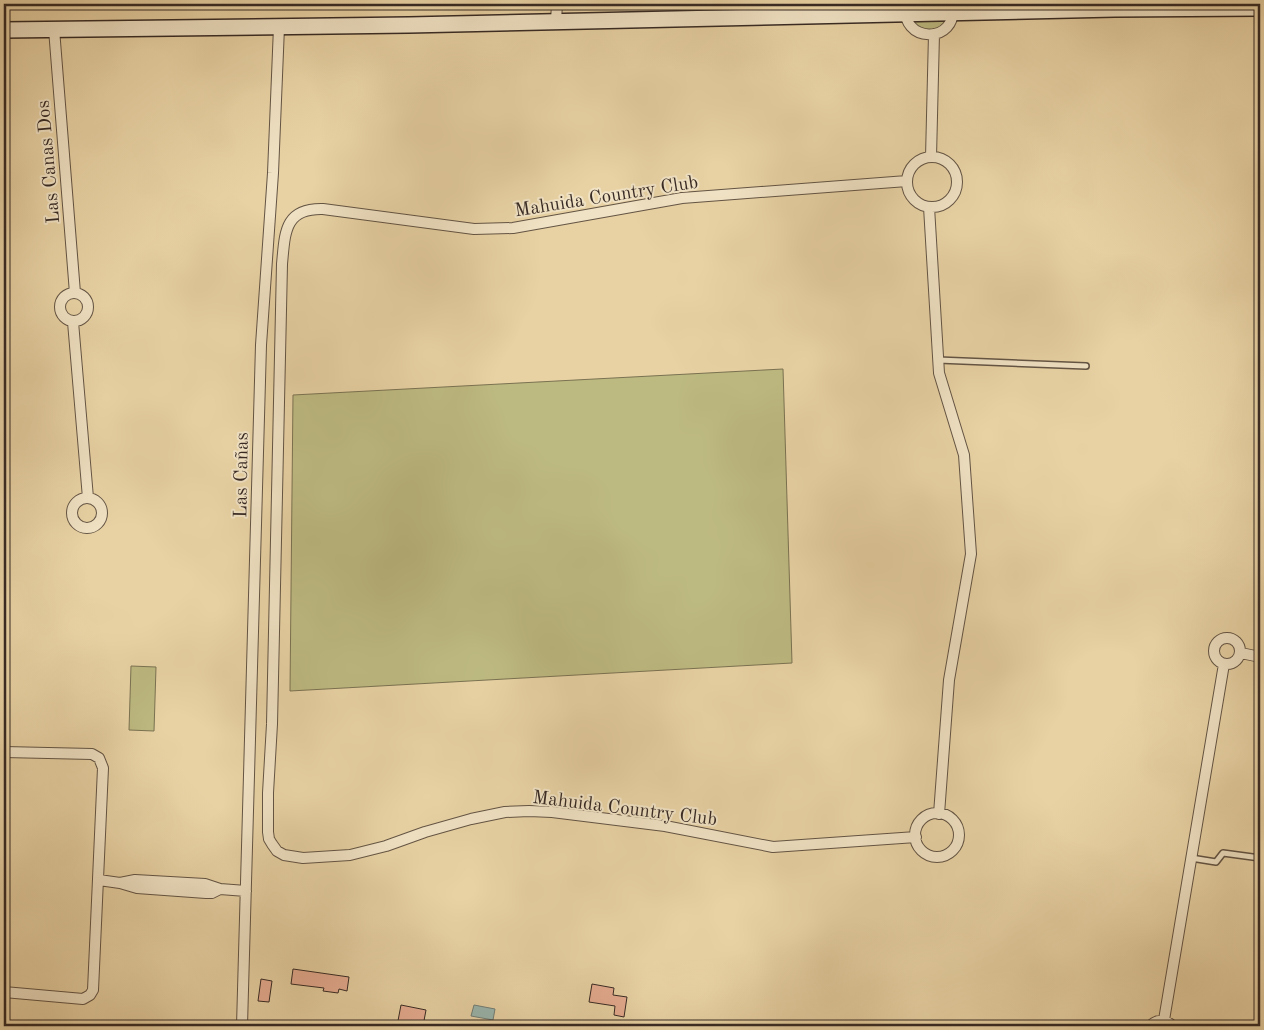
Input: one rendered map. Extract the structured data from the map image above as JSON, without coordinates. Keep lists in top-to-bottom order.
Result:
{
  "streets": {
    "street": ["Las Canas Dos", "Mahuida Country Club", "Las Cañas"]
  }
}
